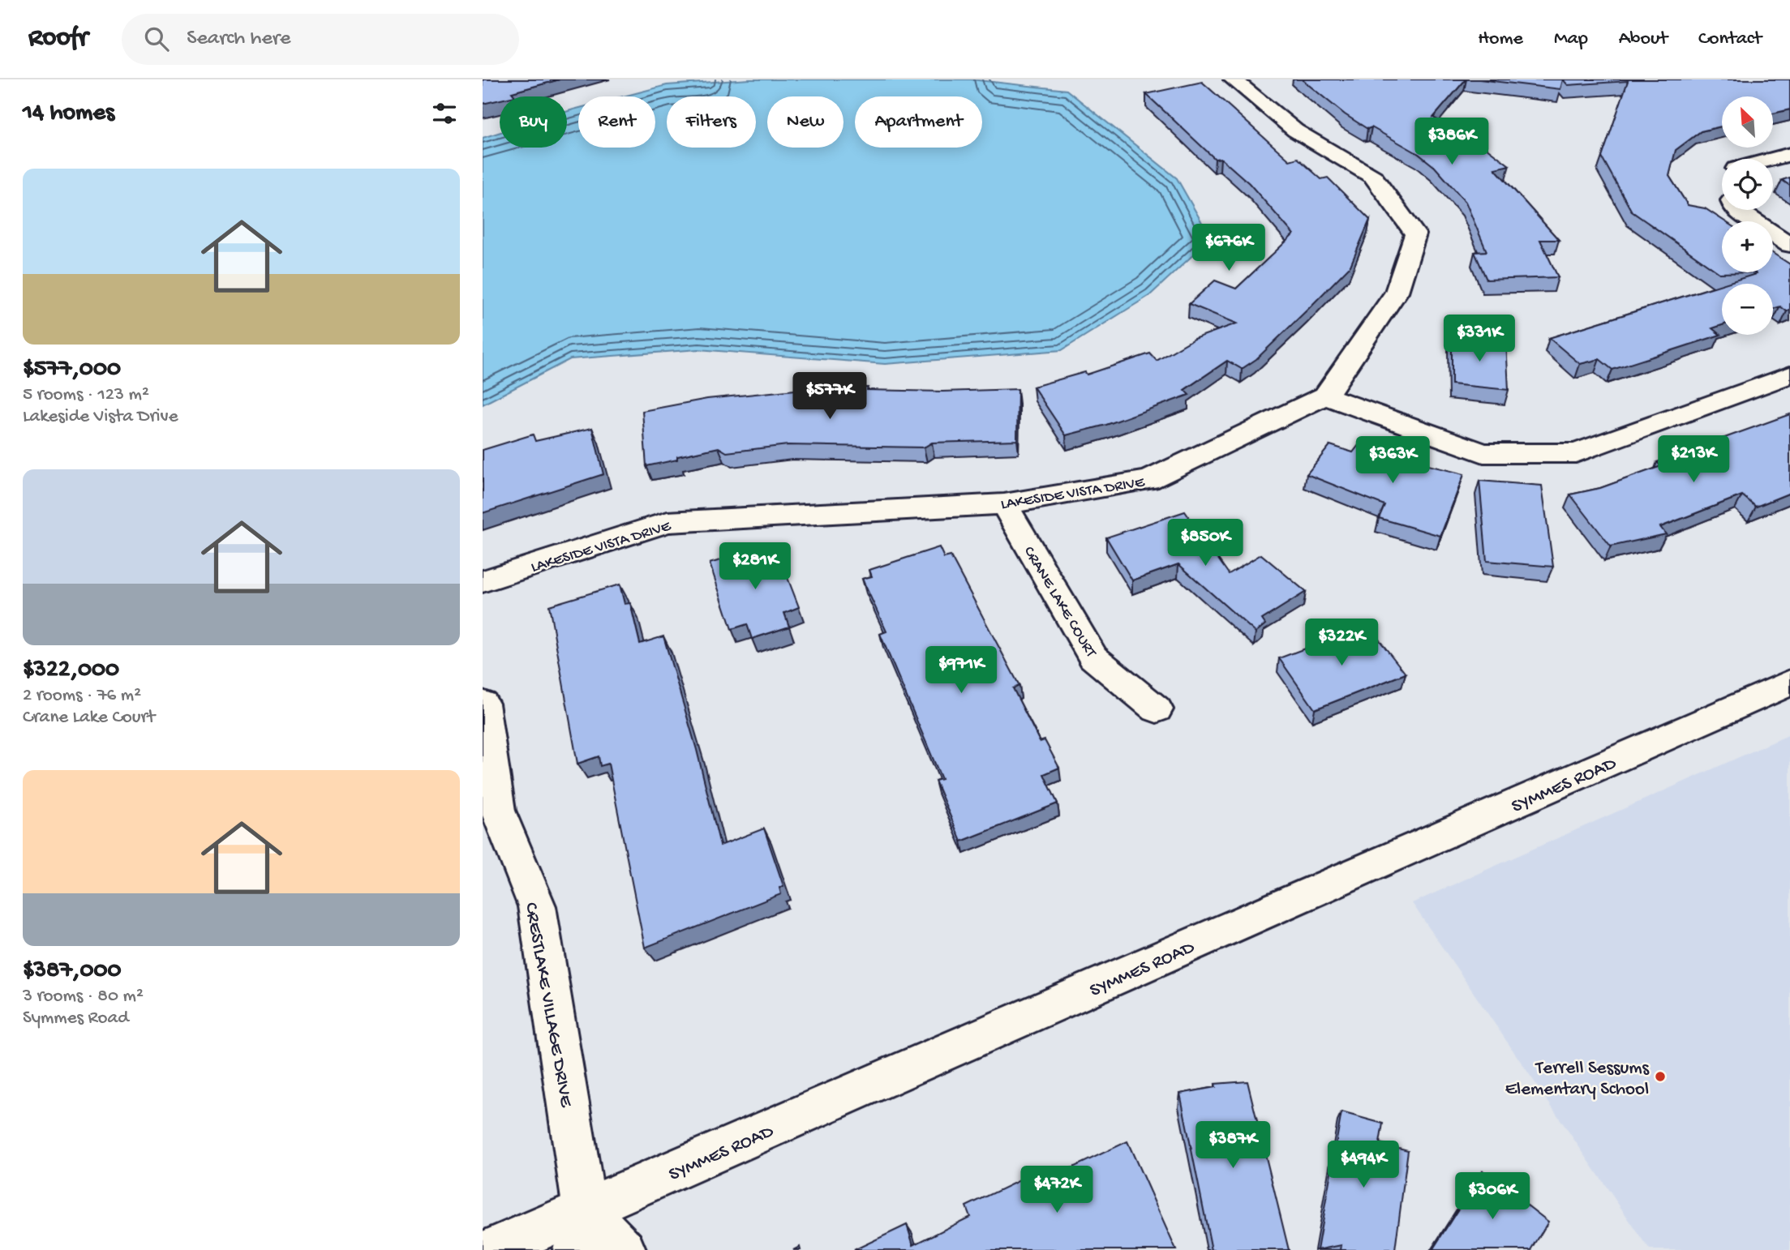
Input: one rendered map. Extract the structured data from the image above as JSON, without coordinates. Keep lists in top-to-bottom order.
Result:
{
  "streets": {
    "street": [
      "LAKESIDE VISTA DRIVE",
      "CRANE LAKE COURT",
      "SYMMES ROAD",
      "CRESTLAKE VILLAGE DRIVE"
    ]
  },
  "crossings": [
    ["LAKESIDE VISTA DRIVE", "CRANE LAKE COURT"],
    ["SYMMES ROAD", "CRESTLAKE VILLAGE DRIVE"]
  ],
  "places": ["Terrell Sessums Elementary School"],
  "north": "top left",
  "page": {
    "header": "Roofr",
    "search": "Search here",
    "nav": [
      "Home",
      "Map",
      "About",
      "Contact"
    ],
    "heading": "14 homes",
    "map_buttons": ["+", "−"],
    "chip": [
      "Buy",
      "Rent",
      "Filters",
      "New",
      "Apartment"
    ],
    "price": [
      "$386K",
      "$676K",
      "$331K",
      "$577K",
      "$213K",
      "$363K",
      "$850K",
      "$281K",
      "$322K",
      "$971K",
      "$387K",
      "$494K",
      "$472K",
      "$306K"
    ],
    "list": [
      {
        "name": "$577,000",
        "note": "5 rooms · 123 m² · Lakeside Vista Drive"
      },
      {
        "name": "$322,000",
        "note": "2 rooms · 76 m² · Crane Lake Court"
      },
      {
        "name": "$387,000",
        "note": "3 rooms · 80 m² · Symmes Road"
      }
    ]
  }
}
